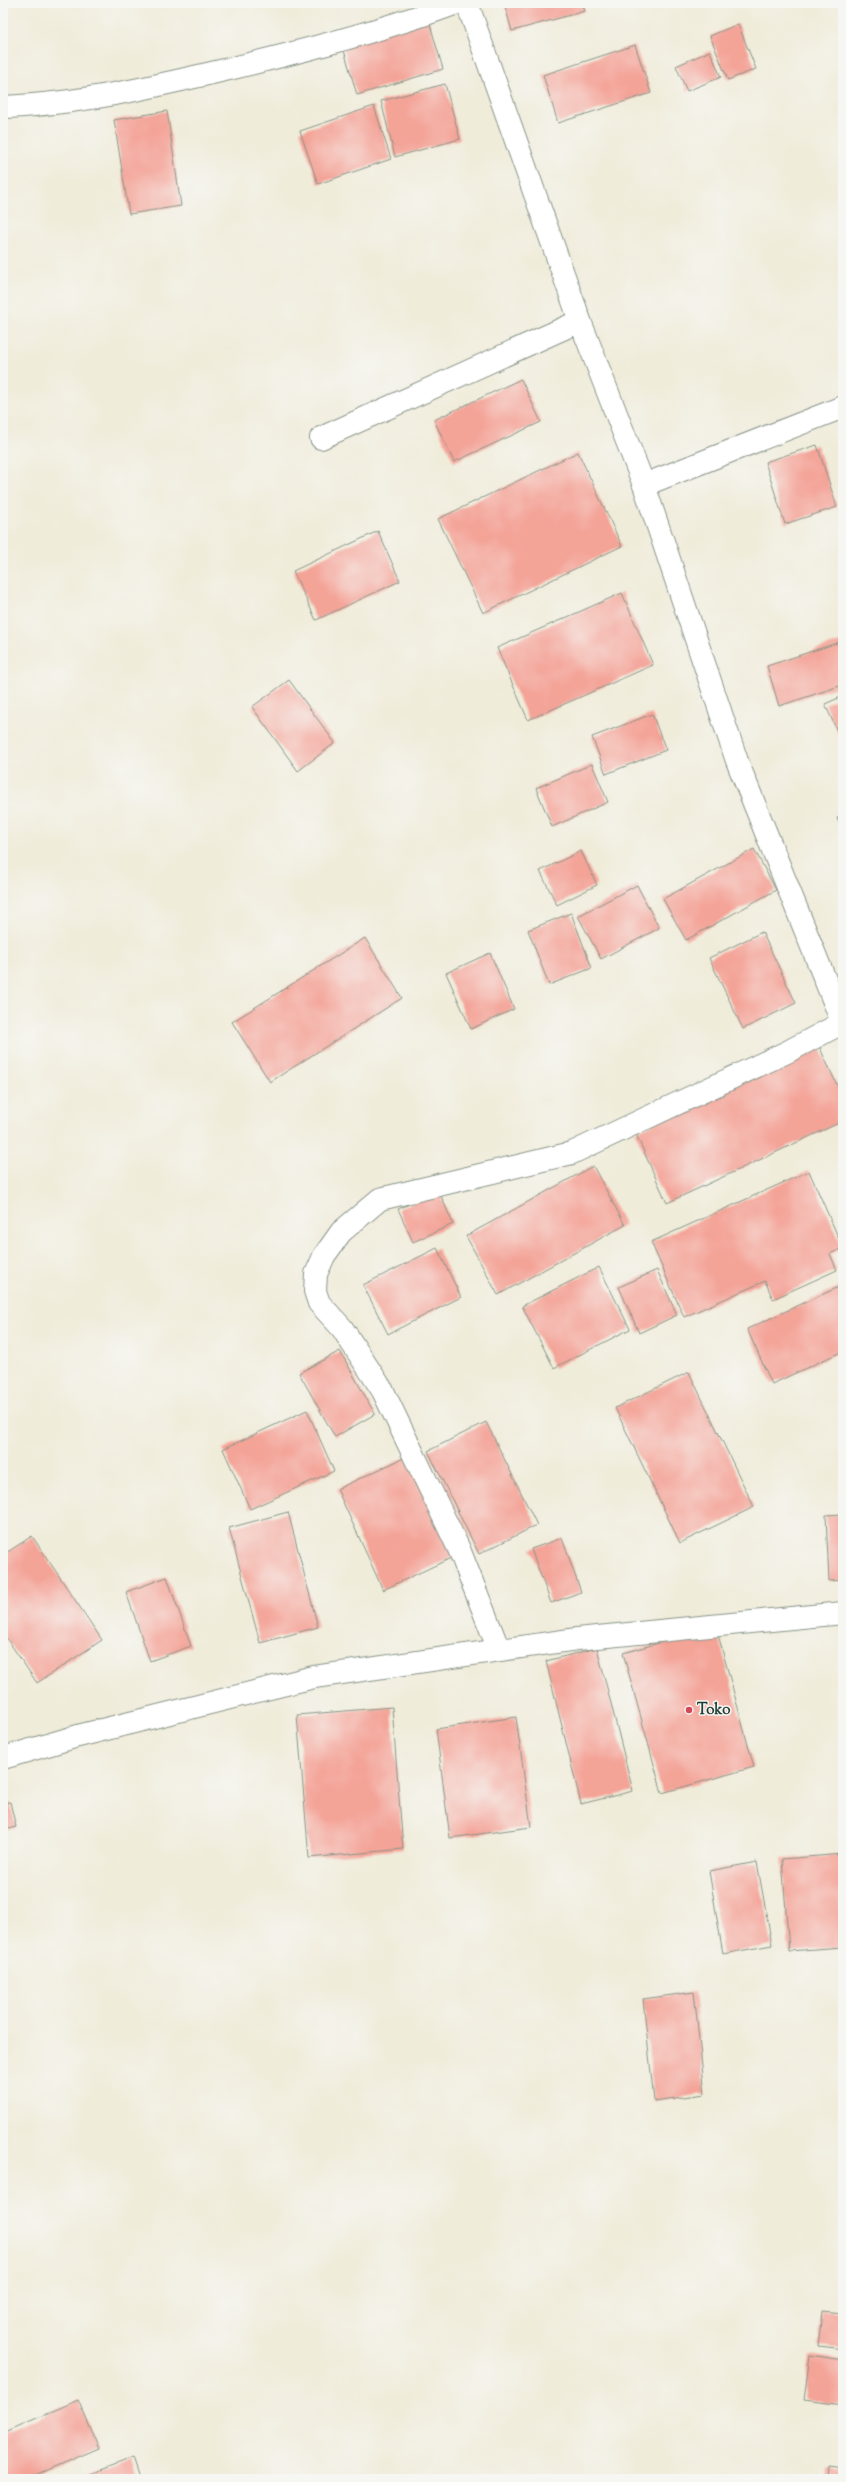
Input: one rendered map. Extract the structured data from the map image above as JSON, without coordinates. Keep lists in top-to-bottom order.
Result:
{
  "places": ["Toko"]
}
